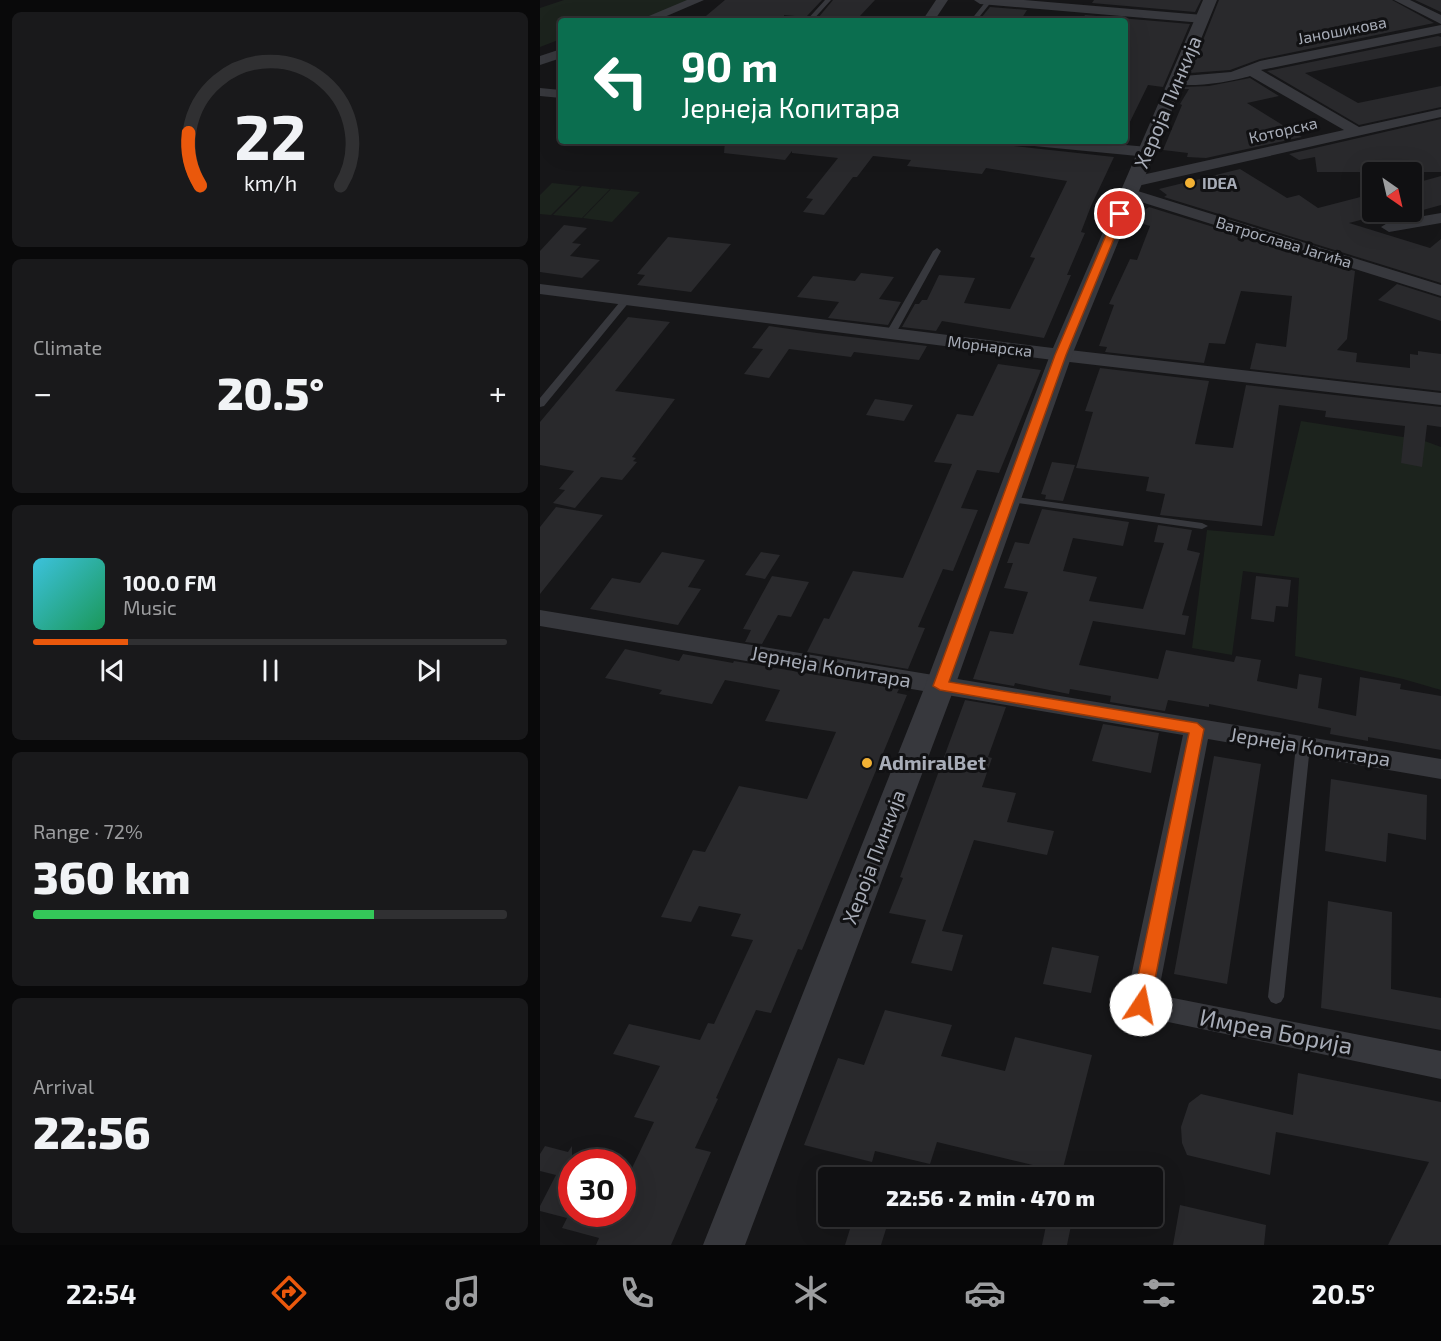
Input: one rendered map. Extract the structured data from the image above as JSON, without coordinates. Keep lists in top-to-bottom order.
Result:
{
  "streets": {
    "street": [
      "Јаношикова",
      "Хероја Пинкија",
      "Которска",
      "Ватрослава Јагића",
      "Морнарска",
      "Јернеја Копитара",
      "Имреа Борија"
    ]
  },
  "crossings": [
    ["Јаношикова", "Хероја Пинкија"],
    ["Хероја Пинкија", "Которска"],
    ["Хероја Пинкија", "Ватрослава Јагића"],
    ["Хероја Пинкија", "Морнарска"],
    ["Хероја Пинкија", "Јернеја Копитара"],
    ["Которска", "Ватрослава Јагића"],
    ["Јернеја Копитара", "Имреа Борија"]
  ],
  "places": ["IDEA", "AdmiralBet"],
  "north": "bottom right",
  "page": {
    "turn": ["90 m", "Јернеја Копитара"],
    "tile": [
      "Climate",
      ["Range · 72%", "360 km"],
      ["Arrival", "22:56"]
    ],
    "heat": ["−", "20.5°", "+"],
    "song": ["100.0 FM", "Music"],
    "limit": "30",
    "trip": "22:56 · 2 min · 470 m",
    "tabs": ["22:54", "20.5°"],
    "gauge": ["22", "km/h"]
  }
}
